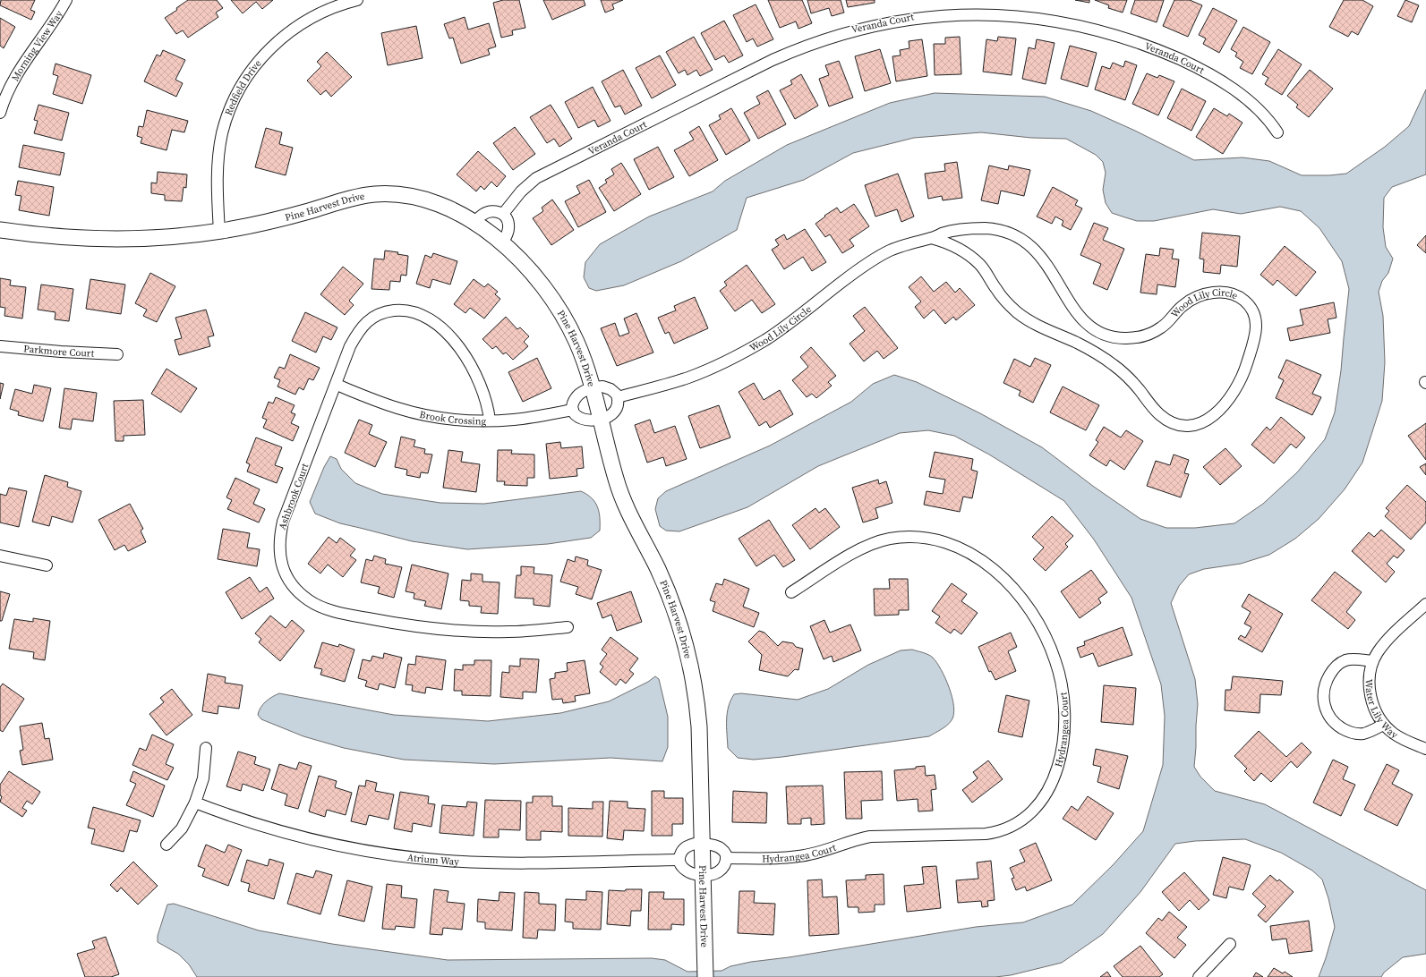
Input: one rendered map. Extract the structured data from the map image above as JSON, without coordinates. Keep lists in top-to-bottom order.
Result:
{
  "streets": {
    "street": [
      "Veranda Court",
      "Morning View Way",
      "Redfield Drive",
      "Pine Harvest Drive",
      "Wood Lily Circle",
      "Parkmore Court",
      "Brook Crossing",
      "Ashbrook Court",
      "Water Lily Way",
      "Hydrangea Court",
      "Atrium Way"
    ]
  },
  "crossings": [
    ["Redfield Drive", "Pine Harvest Drive"],
    ["Brook Crossing", "Ashbrook Court"]
  ]
}
